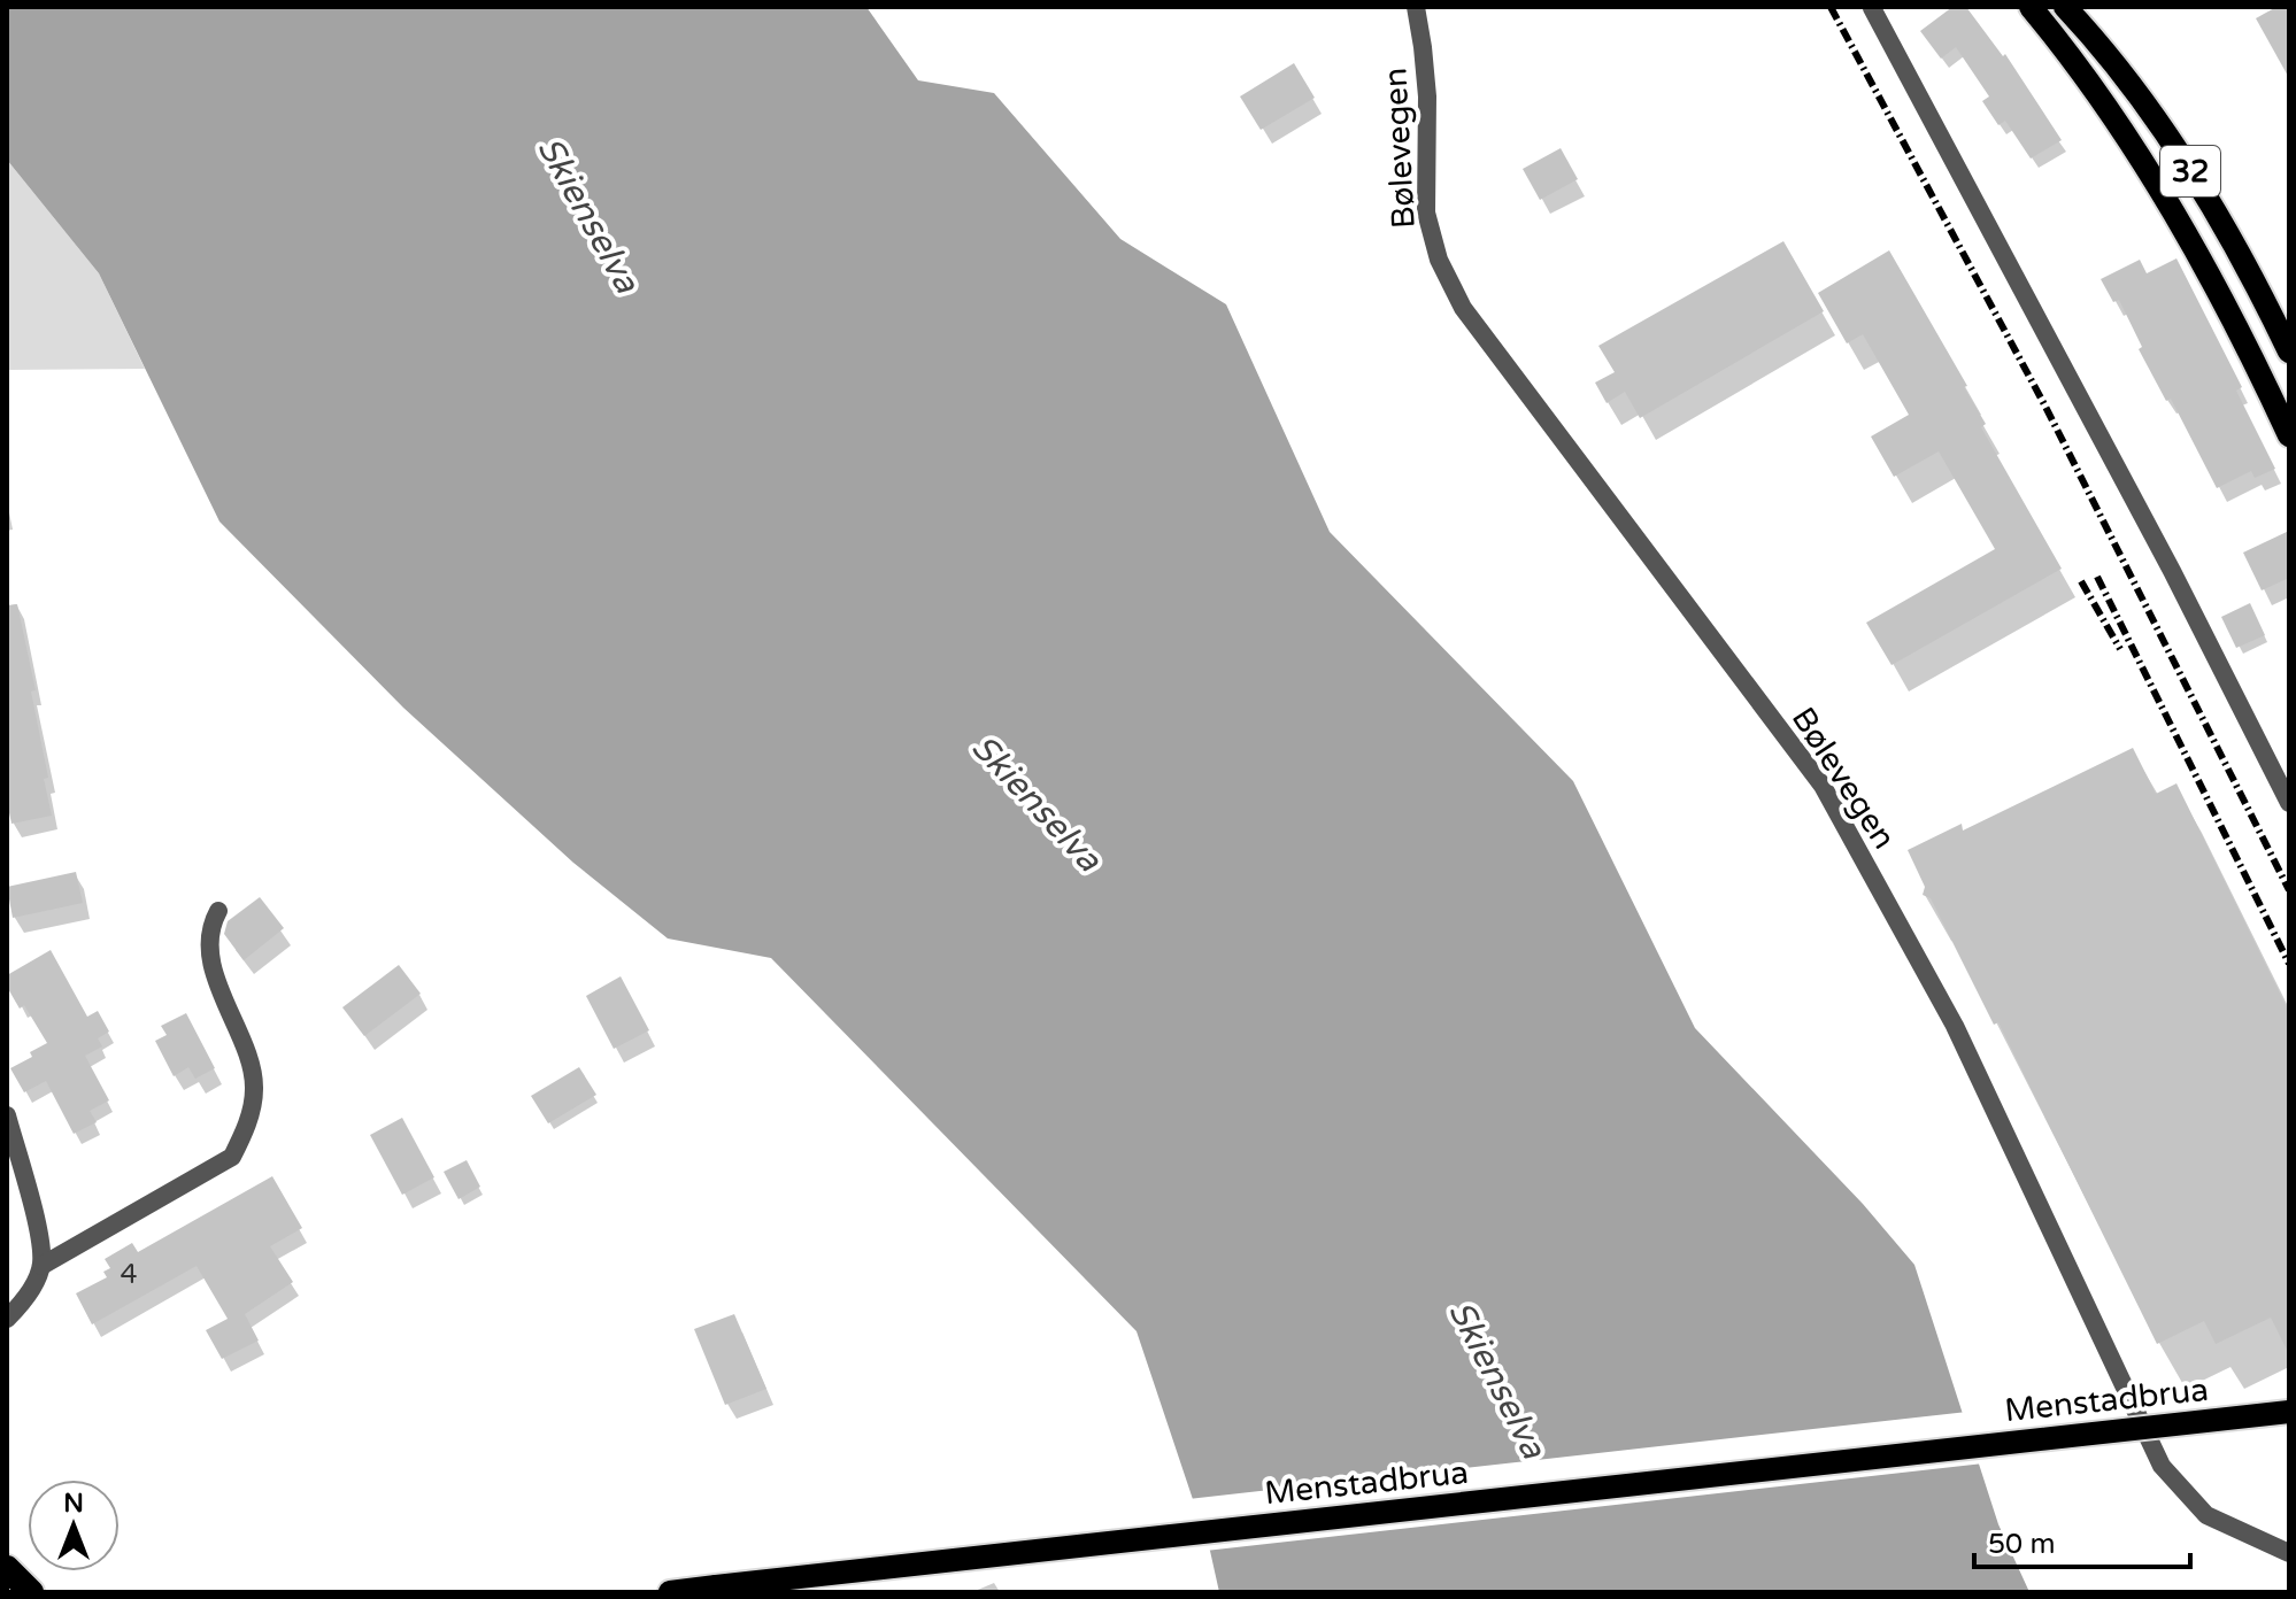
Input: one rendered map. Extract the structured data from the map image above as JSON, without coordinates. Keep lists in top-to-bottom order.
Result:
{
  "streets": {
    "main road": ["32", "Menstadbrua"],
    "street": ["Bølevegen"]
  },
  "water": ["Skienselva"],
  "house_numbers": ["4"],
  "scale_bar": "50 m",
  "north": "top"
}
